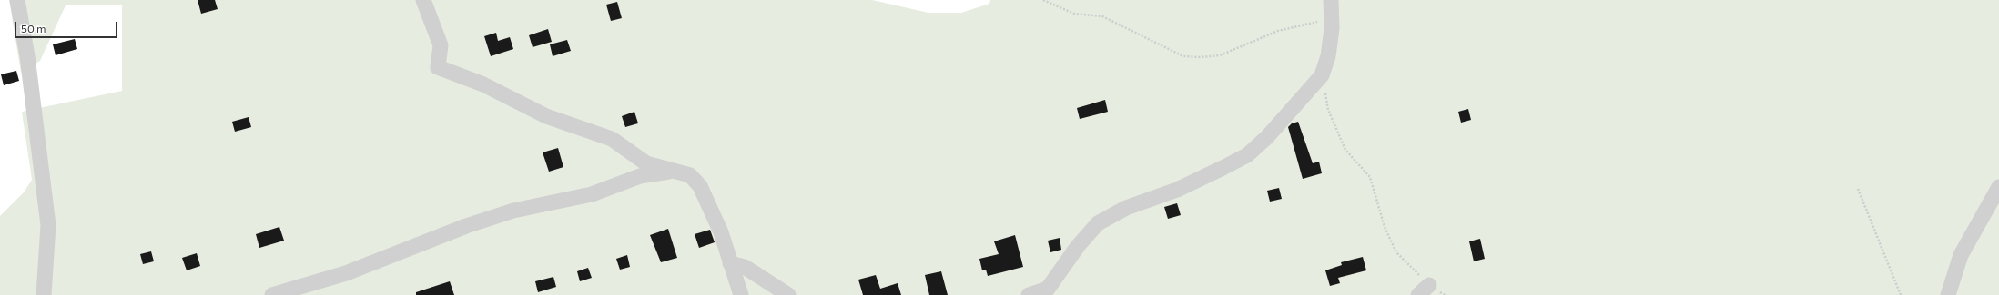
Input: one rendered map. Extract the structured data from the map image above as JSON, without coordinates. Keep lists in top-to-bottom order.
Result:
{
  "scale_bar": "50 m"
}
